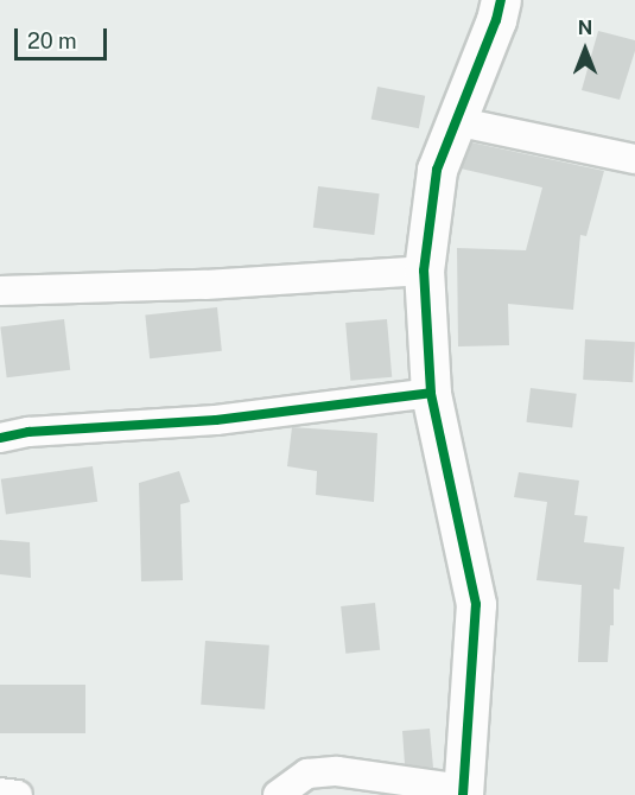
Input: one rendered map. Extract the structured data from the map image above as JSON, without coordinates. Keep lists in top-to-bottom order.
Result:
{
  "scale_bar": "20 m",
  "north": "top"
}
